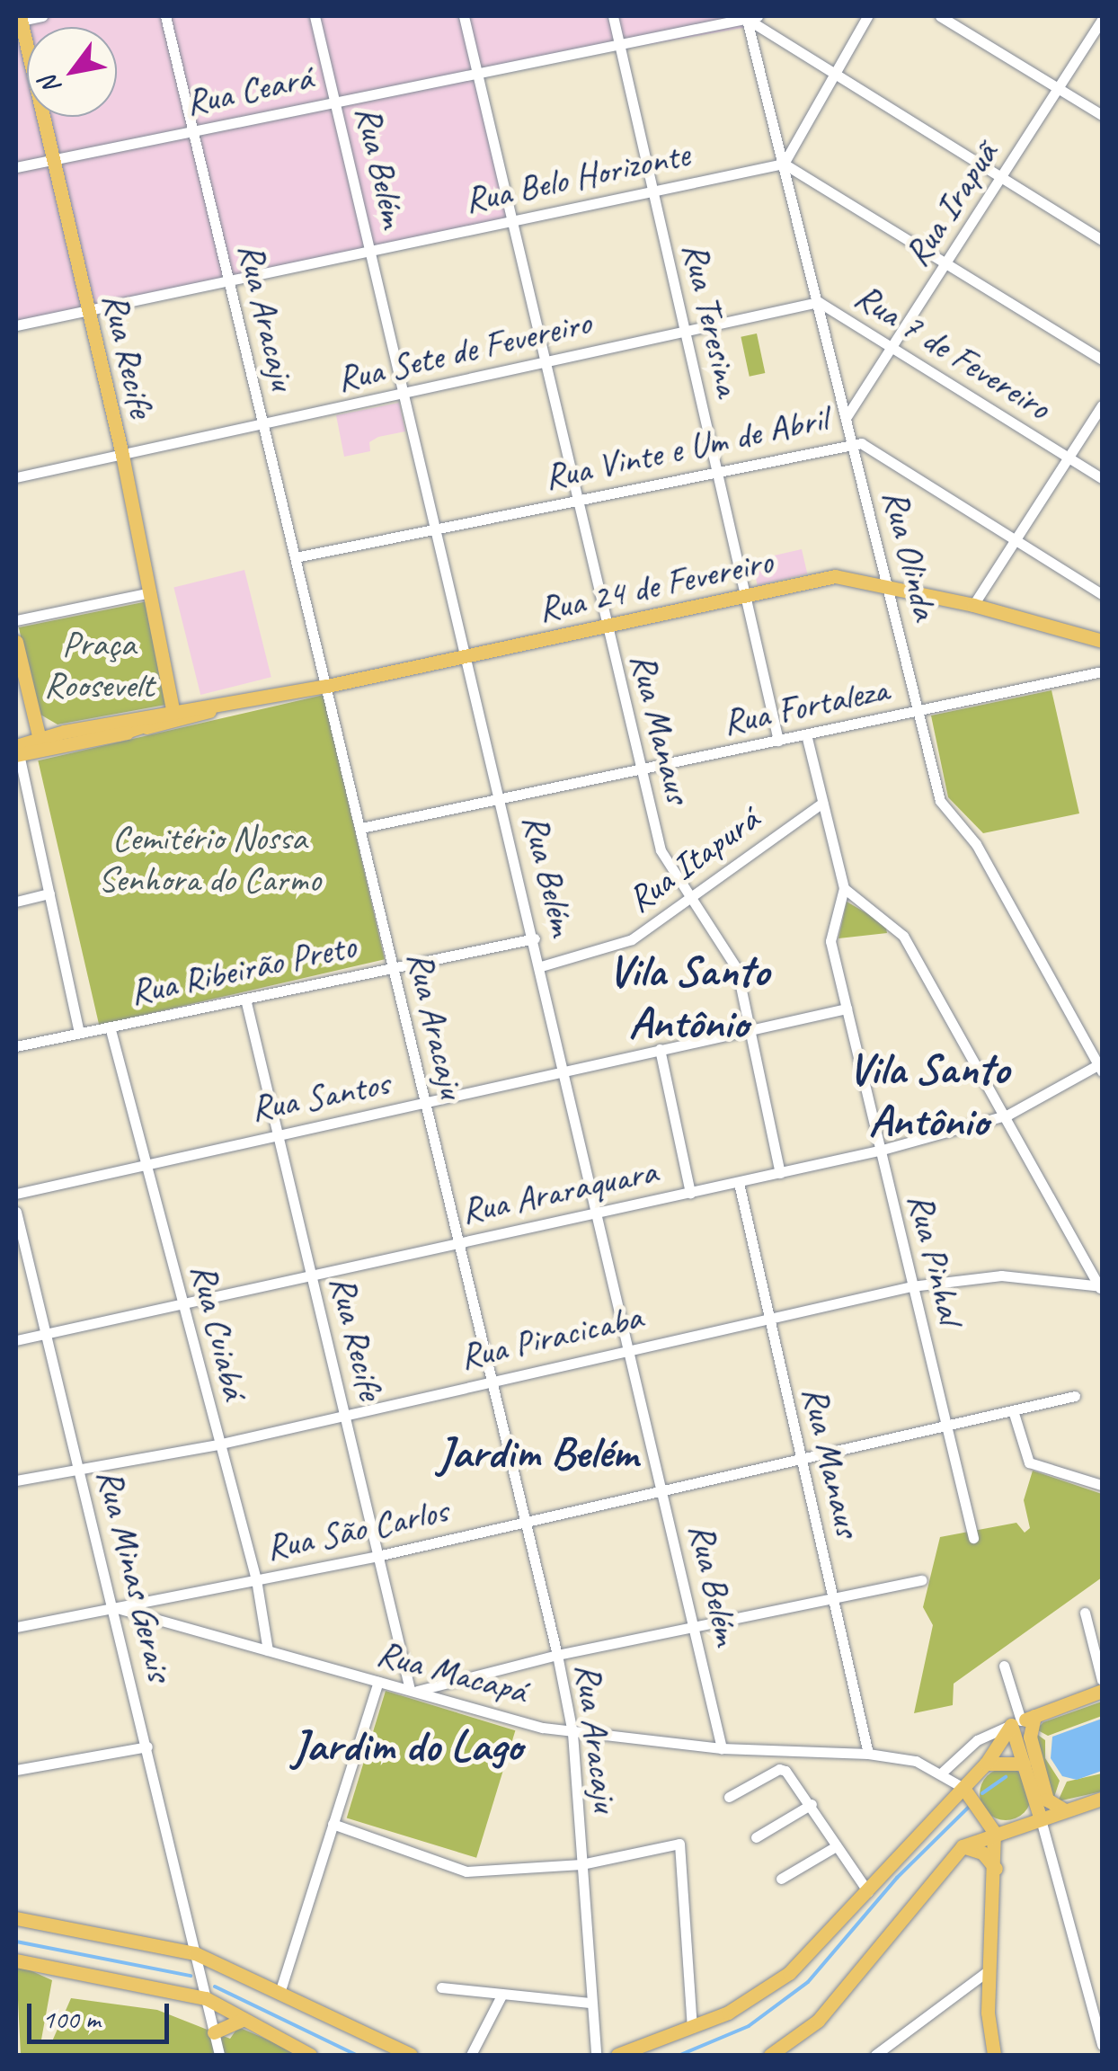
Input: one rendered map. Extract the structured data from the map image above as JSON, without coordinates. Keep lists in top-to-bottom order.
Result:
{
  "streets": {
    "main road": ["Rua Recife", "Rua 24 de Fevereiro"],
    "street": [
      "Rua Ceará",
      "Rua Belém",
      "Rua Belo Horizonte",
      "Rua Irapuã",
      "Rua Aracaju",
      "Rua Teresina",
      "Rua Sete de Fevereiro",
      "Rua 7 de Fevereiro",
      "Rua Vinte e Um de Abril",
      "Rua Olinda",
      "Rua Fortaleza",
      "Rua Manaus",
      "Rua Itapurá",
      "Rua Ribeirão Preto",
      "Rua Santos",
      "Rua Araraquara",
      "Rua Pinhal",
      "Rua Cuiabá",
      "Rua Piracicaba",
      "Rua São Carlos",
      "Rua Minas Gerais",
      "Rua Macapá"
    ]
  },
  "crossings": [
    ["Rua Ceará", "Rua Belém"],
    ["Rua Ceará", "Rua Aracaju"],
    ["Rua Ceará", "Rua Teresina"],
    ["Rua Ceará", "Rua Recife"],
    ["Rua Ceará", "Rua Olinda"],
    ["Rua Ceará", "Rua Manaus"],
    ["Rua Belém", "Rua Belo Horizonte"],
    ["Rua Belém", "Rua Sete de Fevereiro"],
    ["Rua Belém", "Rua Vinte e Um de Abril"],
    ["Rua Belém", "Rua 24 de Fevereiro"],
    ["Rua Belém", "Rua Fortaleza"],
    ["Rua Belém", "Rua Itapurá"],
    ["Rua Belém", "Rua Ribeirão Preto"],
    ["Rua Belém", "Rua Santos"],
    ["Rua Belém", "Rua Araraquara"],
    ["Rua Belém", "Rua Piracicaba"],
    ["Rua Belém", "Rua São Carlos"],
    ["Rua Belém", "Rua Macapá"],
    ["Rua Belo Horizonte", "Rua Aracaju"],
    ["Rua Belo Horizonte", "Rua Teresina"],
    ["Rua Belo Horizonte", "Rua Recife"],
    ["Rua Belo Horizonte", "Rua Olinda"],
    ["Rua Belo Horizonte", "Rua Manaus"],
    ["Rua Irapuã", "Rua 7 de Fevereiro"],
    ["Rua Irapuã", "Rua Olinda"],
    ["Rua Aracaju", "Rua Sete de Fevereiro"],
    ["Rua Aracaju", "Rua Vinte e Um de Abril"],
    ["Rua Aracaju", "Rua 24 de Fevereiro"],
    ["Rua Aracaju", "Rua Fortaleza"],
    ["Rua Aracaju", "Rua Ribeirão Preto"],
    ["Rua Aracaju", "Rua Santos"],
    ["Rua Aracaju", "Rua Araraquara"],
    ["Rua Aracaju", "Rua Piracicaba"],
    ["Rua Aracaju", "Rua São Carlos"],
    ["Rua Aracaju", "Rua Macapá"],
    ["Rua Teresina", "Rua Sete de Fevereiro"],
    ["Rua Teresina", "Rua Vinte e Um de Abril"],
    ["Rua Teresina", "Rua 24 de Fevereiro"],
    ["Rua Teresina", "Rua Fortaleza"],
    ["Rua Sete de Fevereiro", "Rua 7 de Fevereiro"],
    ["Rua Sete de Fevereiro", "Rua Recife"],
    ["Rua Sete de Fevereiro", "Rua Olinda"],
    ["Rua Sete de Fevereiro", "Rua Manaus"],
    ["Rua 7 de Fevereiro", "Rua Olinda"],
    ["Rua Recife", "Rua 24 de Fevereiro"],
    ["Rua Recife", "Rua Ribeirão Preto"],
    ["Rua Recife", "Rua Santos"],
    ["Rua Recife", "Rua Araraquara"],
    ["Rua Recife", "Rua Piracicaba"],
    ["Rua Recife", "Rua São Carlos"],
    ["Rua Recife", "Rua Macapá"],
    ["Rua Vinte e Um de Abril", "Rua Olinda"],
    ["Rua Vinte e Um de Abril", "Rua Manaus"],
    ["Rua Olinda", "Rua 24 de Fevereiro"],
    ["Rua Olinda", "Rua Fortaleza"],
    ["Rua Olinda", "Rua Araraquara"],
    ["Rua 24 de Fevereiro", "Rua Manaus"],
    ["Rua Fortaleza", "Rua Manaus"],
    ["Rua Manaus", "Rua Itapurá"],
    ["Rua Manaus", "Rua Santos"],
    ["Rua Manaus", "Rua Araraquara"],
    ["Rua Manaus", "Rua Piracicaba"],
    ["Rua Manaus", "Rua São Carlos"],
    ["Rua Manaus", "Rua Macapá"],
    ["Rua Ribeirão Preto", "Rua Cuiabá"],
    ["Rua Santos", "Rua Pinhal"],
    ["Rua Santos", "Rua Cuiabá"],
    ["Rua Araraquara", "Rua Pinhal"],
    ["Rua Araraquara", "Rua Cuiabá"],
    ["Rua Araraquara", "Rua Minas Gerais"],
    ["Rua Pinhal", "Rua Piracicaba"],
    ["Rua Pinhal", "Rua São Carlos"],
    ["Rua Cuiabá", "Rua Piracicaba"],
    ["Rua Cuiabá", "Rua São Carlos"],
    ["Rua Cuiabá", "Rua Macapá"],
    ["Rua Piracicaba", "Rua Minas Gerais"],
    ["Rua São Carlos", "Rua Minas Gerais"],
    ["Rua São Carlos", "Rua Macapá"],
    ["Rua Minas Gerais", "Rua Macapá"]
  ],
  "districts": [
    "Vila Santo Antônio",
    "Vila Santo Antônio",
    "Jardim Belém",
    "Jardim do Lago"
  ],
  "parks": ["Praça Roosevelt", "Cemitério Nossa Senhora do Carmo"],
  "scale_bar": "100 m",
  "north": "bottom left"
}
